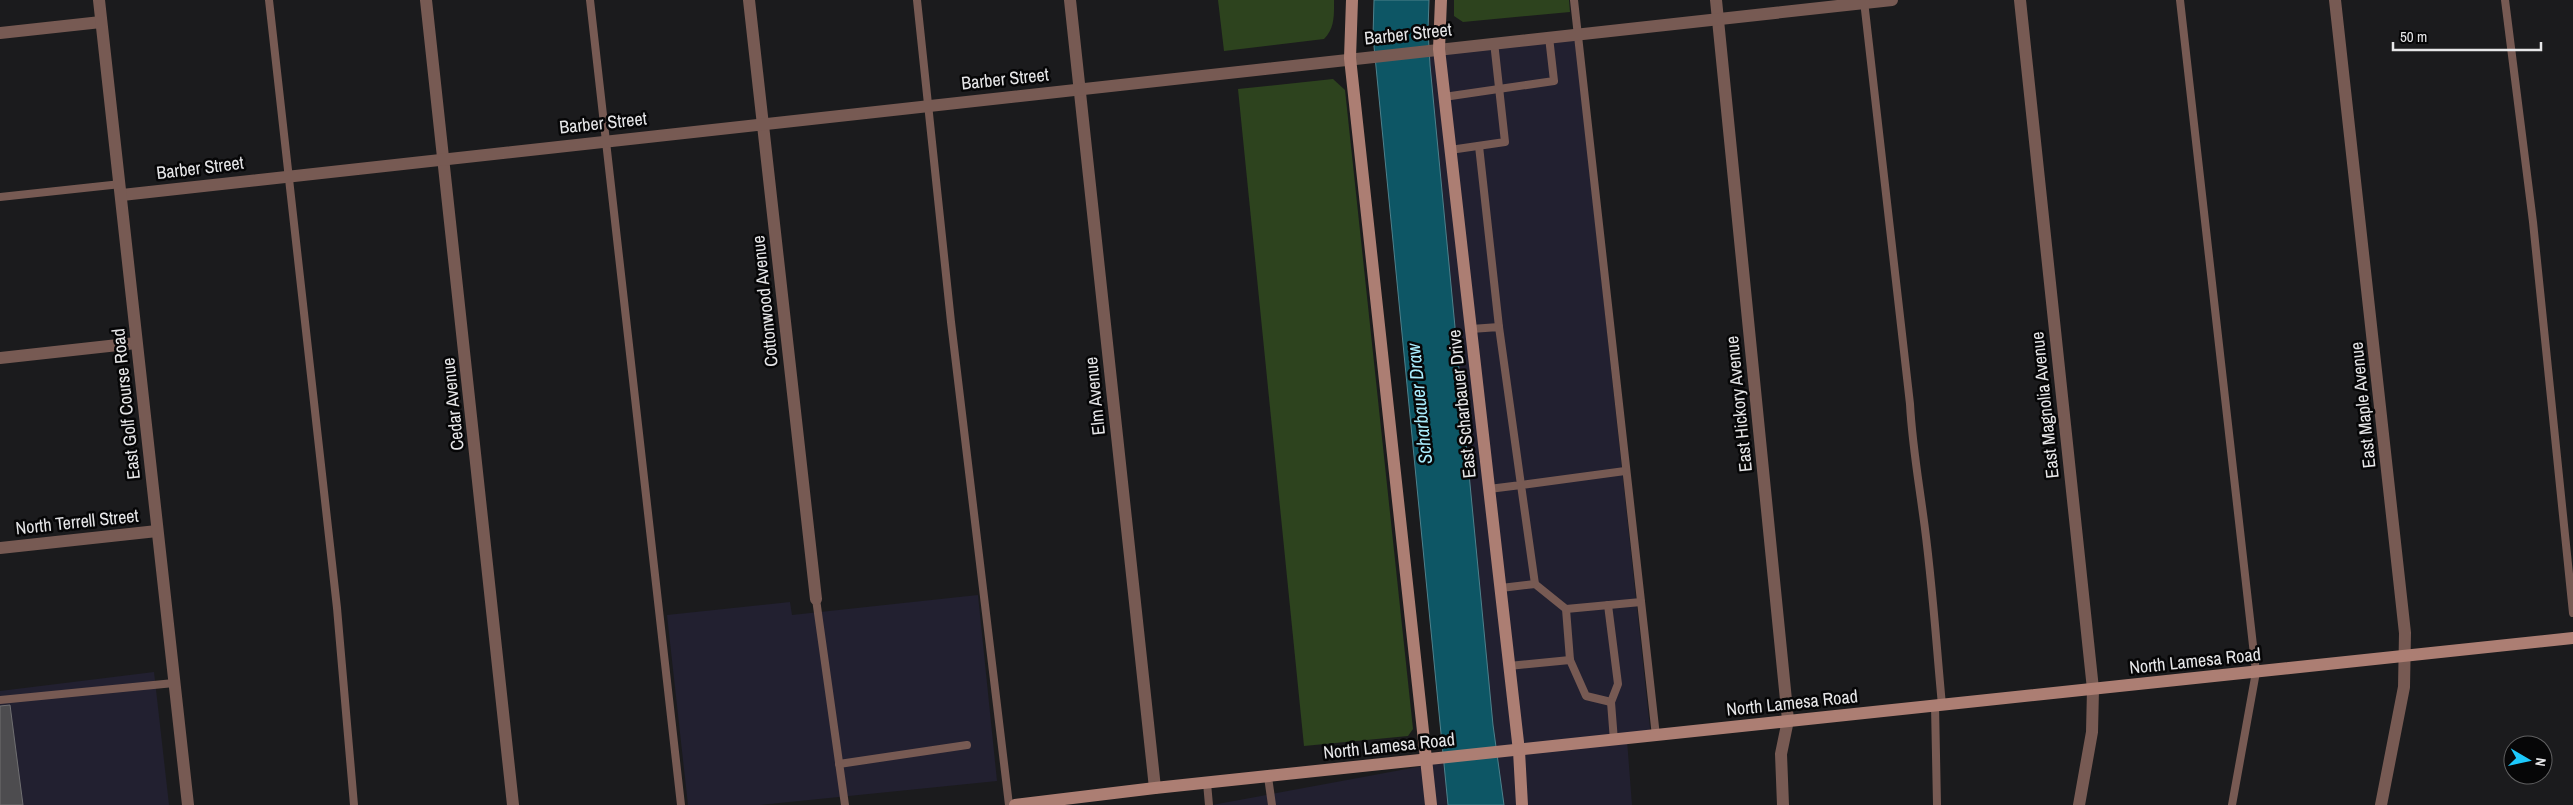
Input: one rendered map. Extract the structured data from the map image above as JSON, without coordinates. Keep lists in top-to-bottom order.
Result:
{
  "streets": {
    "main road": ["East Scharbauer Drive", "North Lamesa Road"],
    "street": [
      "Barber Street",
      "Cottonwood Avenue",
      "Elm Avenue",
      "East Golf Course Road",
      "Cedar Avenue",
      "East Hickory Avenue",
      "East Magnolia Avenue",
      "East Maple Avenue",
      "North Terrell Street"
    ]
  },
  "crossings": [
    ["Barber Street", "Cottonwood Avenue"],
    ["Barber Street", "Elm Avenue"],
    ["Barber Street", "East Golf Course Road"],
    ["Barber Street", "Cedar Avenue"],
    ["Barber Street", "East Scharbauer Drive"],
    ["Barber Street", "East Hickory Avenue"],
    ["Elm Avenue", "North Lamesa Road"],
    ["East Golf Course Road", "North Terrell Street"],
    ["East Scharbauer Drive", "North Lamesa Road"],
    ["East Hickory Avenue", "North Lamesa Road"],
    ["East Magnolia Avenue", "North Lamesa Road"],
    ["East Maple Avenue", "North Lamesa Road"]
  ],
  "water": ["Scharbauer Draw"],
  "scale_bar": "50 m",
  "north": "right"
}
